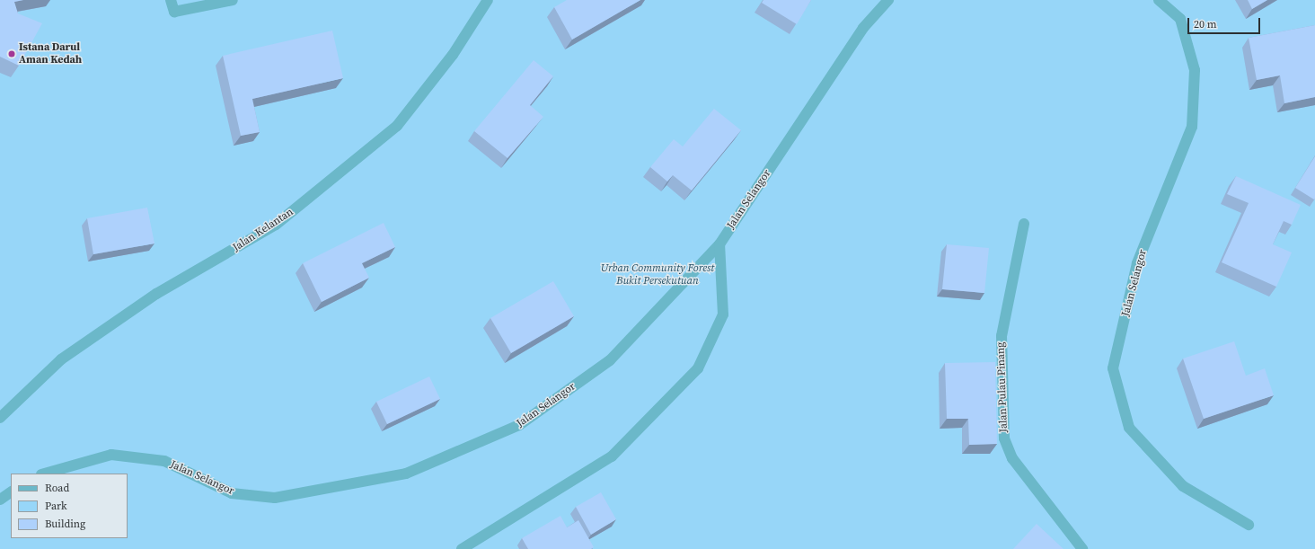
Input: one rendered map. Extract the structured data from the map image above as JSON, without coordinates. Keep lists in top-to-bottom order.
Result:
{
  "streets": {
    "street": ["Jalan Selangor", "Jalan Kelantan", "Jalan Pulau Pinang"]
  },
  "parks": ["Urban Community Forest Bukit Persekutuan"],
  "places": ["Istana Darul Aman Kedah"],
  "legend": ["Road", "Park", "Building"],
  "scale_bar": "20 m"
}
